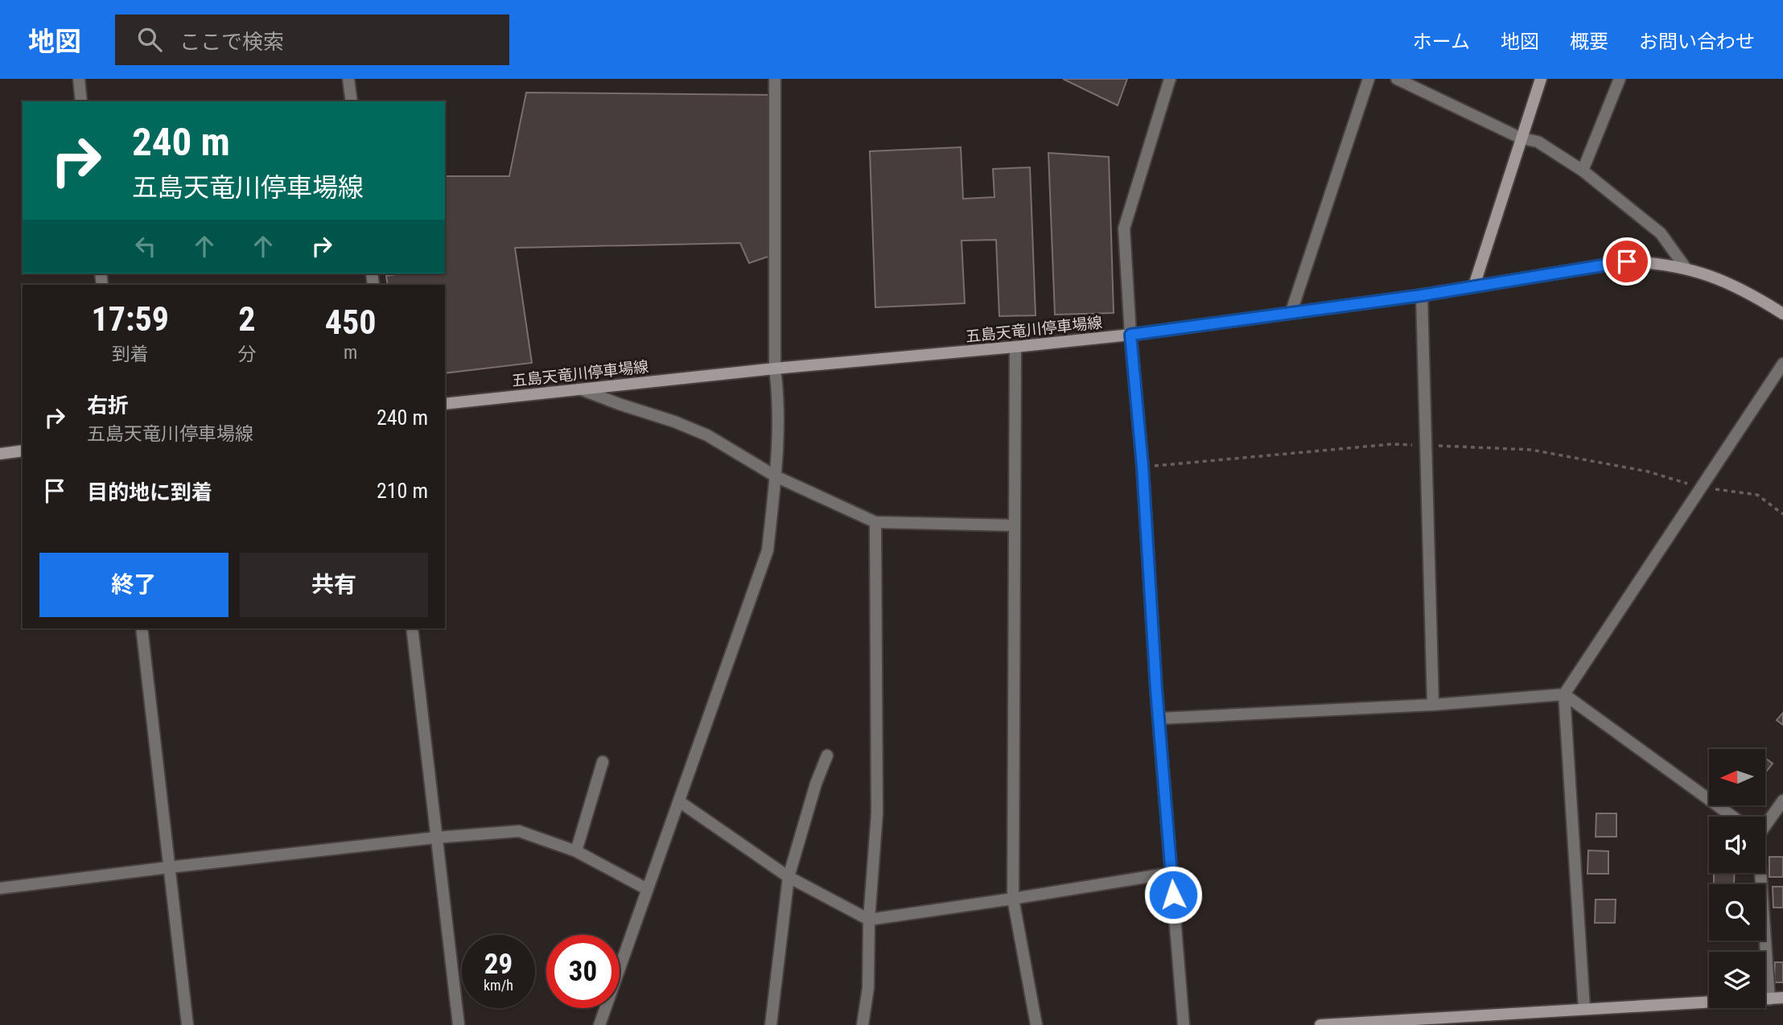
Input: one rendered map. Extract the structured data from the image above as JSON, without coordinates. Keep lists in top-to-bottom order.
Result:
{
  "streets": {
    "main road": ["五島天竜川停車場線"]
  },
  "north": "left",
  "page": {
    "header": "地図",
    "search": "ここで検索",
    "nav": [
      "ホーム",
      "地図",
      "概要",
      "お問い合わせ"
    ],
    "turn": ["240 m", "五島天竜川停車場線"],
    "eta": [
      "17:59",
      "到着",
      "2",
      "分",
      "450",
      "m"
    ],
    "list": [
      {
        "name": "右折",
        "note": "五島天竜川停車場線",
        "value": "240 m"
      },
      {
        "name": "目的地に到着",
        "value": "210 m"
      }
    ],
    "buttons": ["終了", "共有"],
    "speed": "29 km/h",
    "limit": "30"
  }
}
